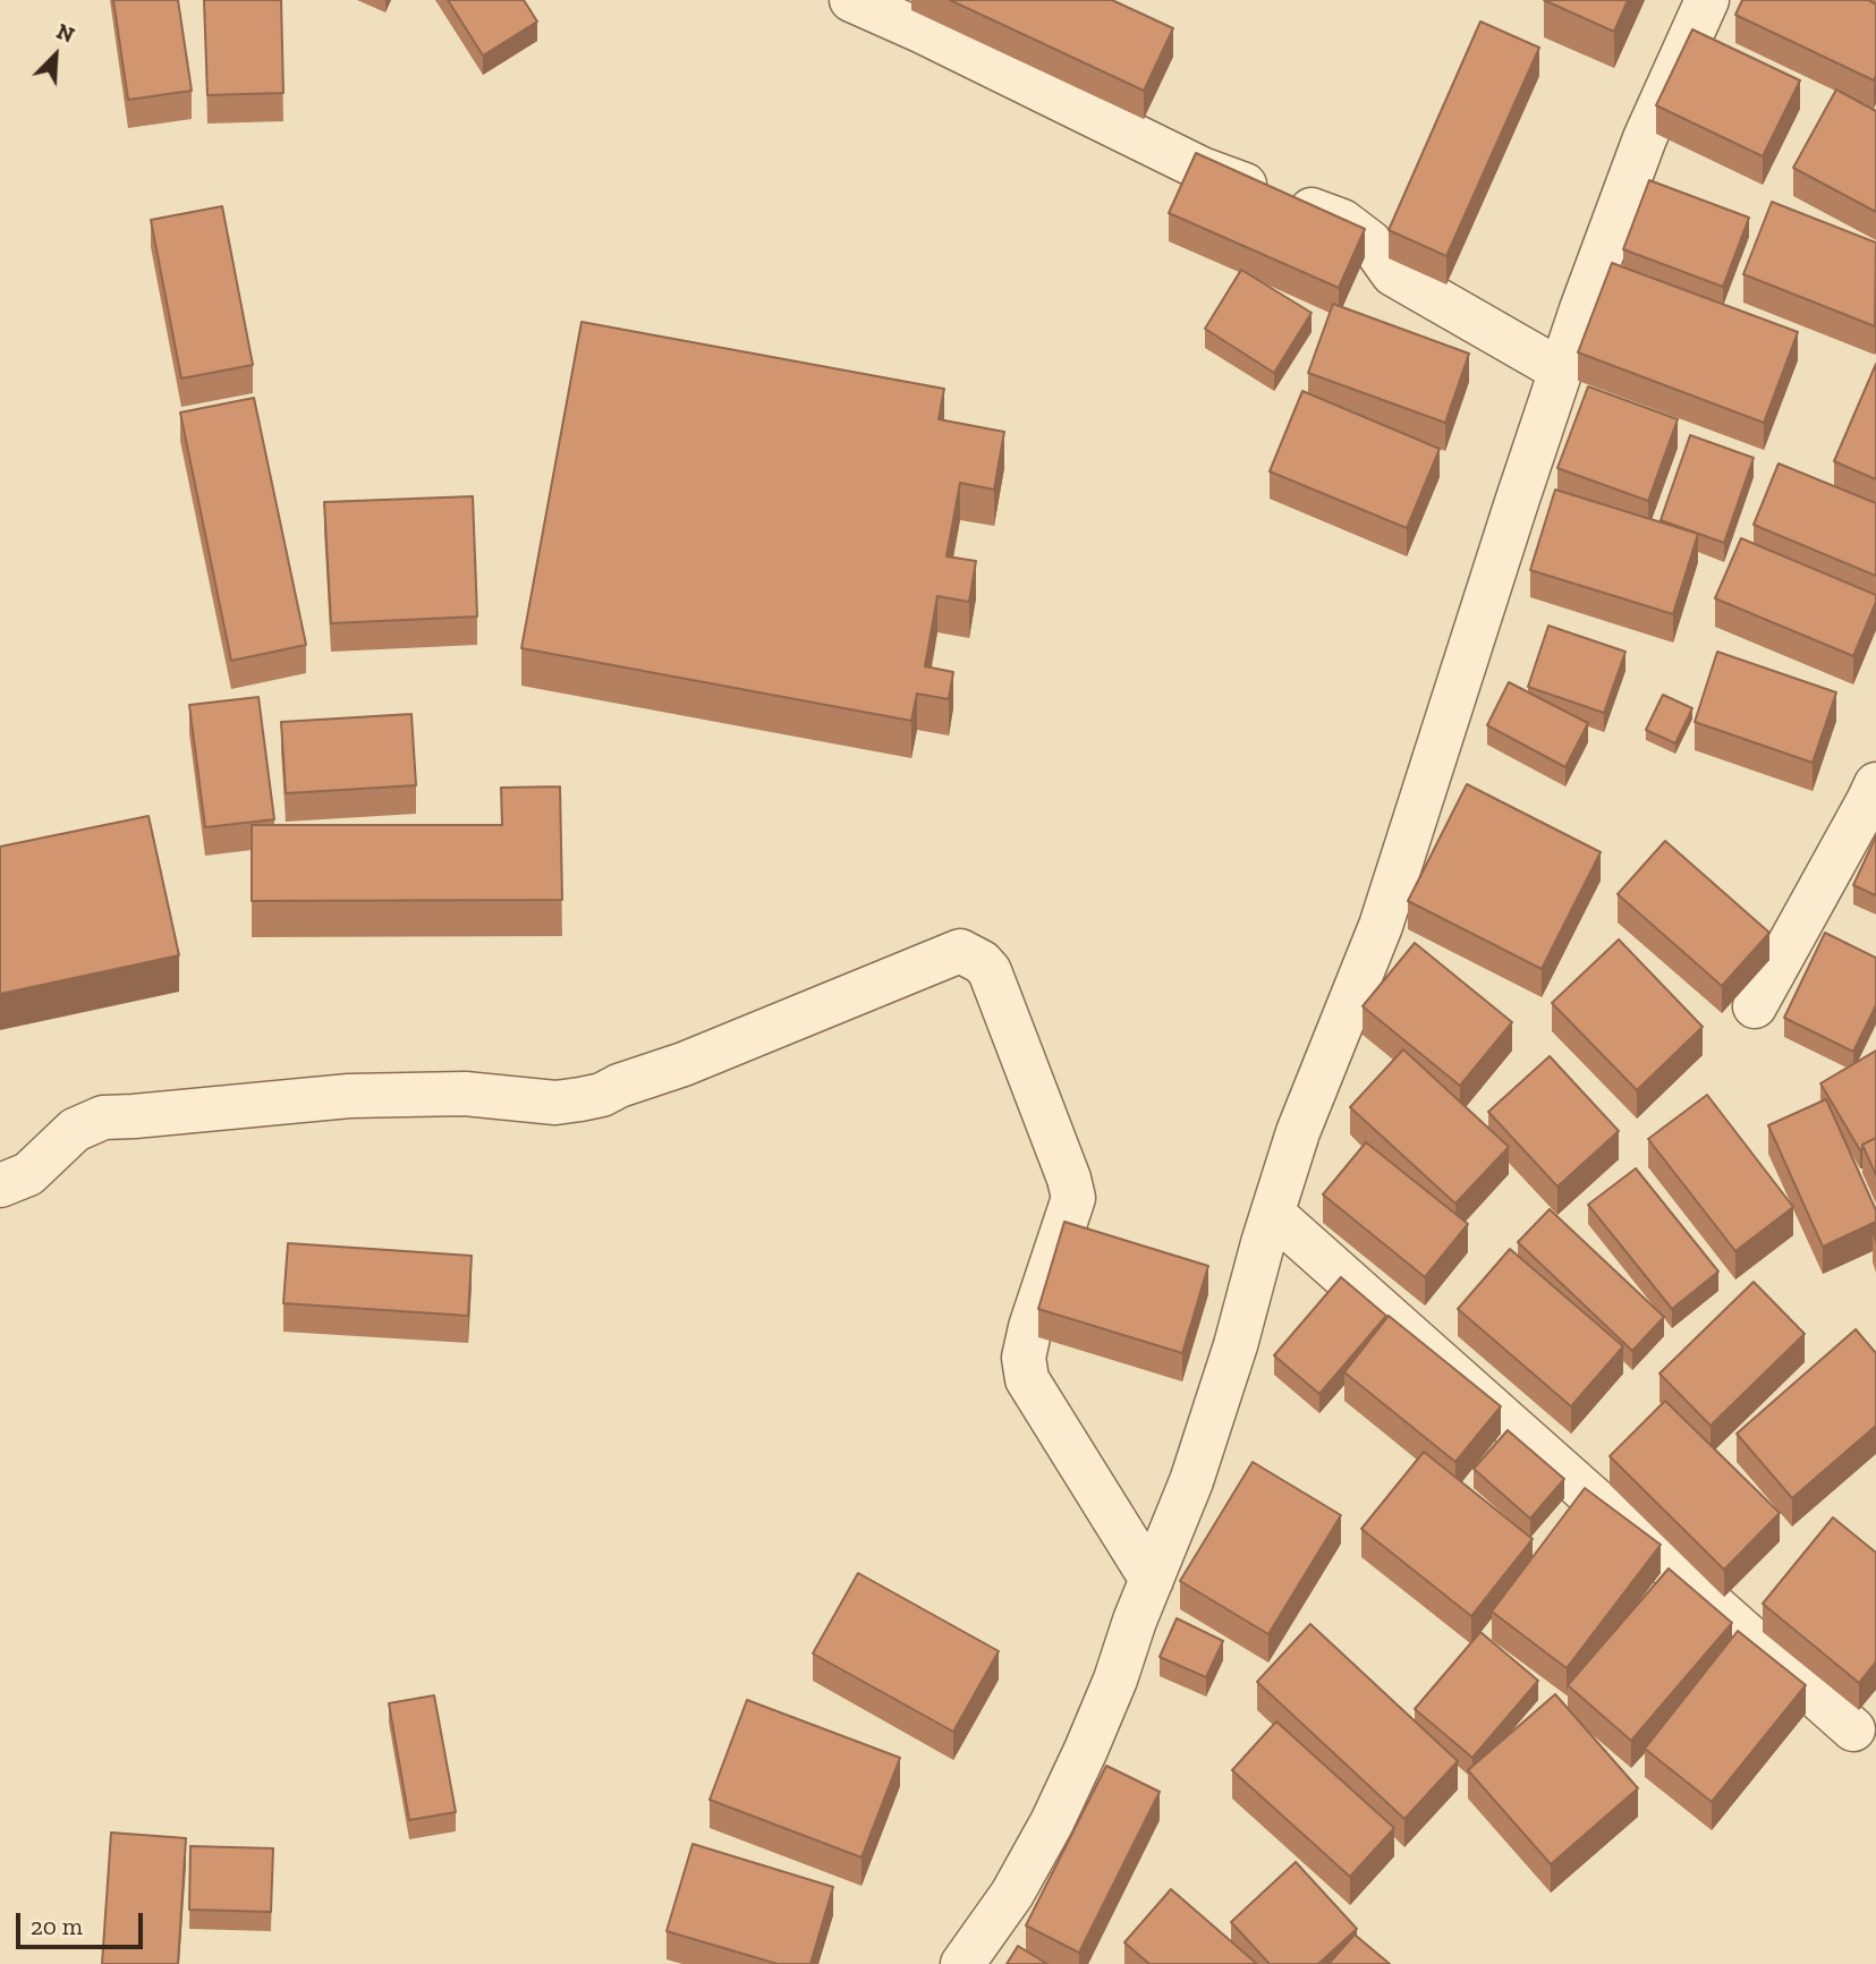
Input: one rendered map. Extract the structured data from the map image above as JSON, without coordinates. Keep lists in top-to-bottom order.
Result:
{
  "scale_bar": "20 m",
  "north": "top right"
}
